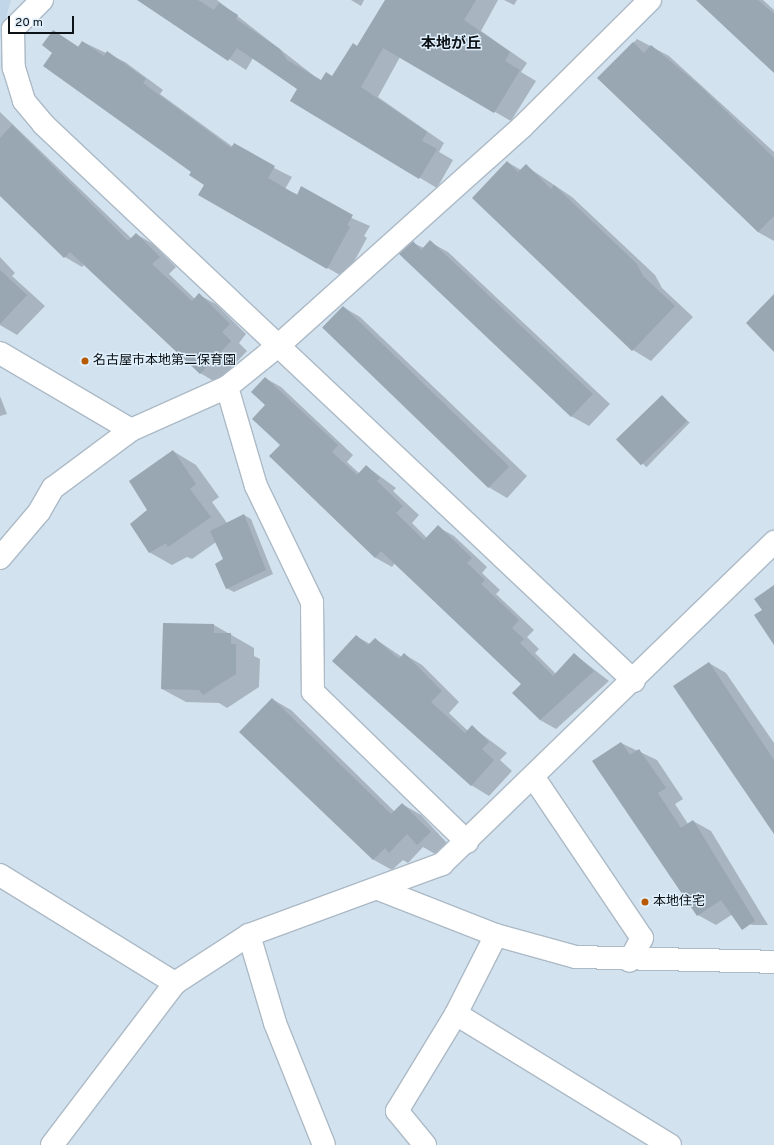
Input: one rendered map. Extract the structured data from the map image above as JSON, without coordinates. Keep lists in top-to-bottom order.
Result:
{
  "districts": ["本地が丘"],
  "places": ["名古屋市本地第二保育園", "本地住宅"],
  "scale_bar": "20 m"
}
